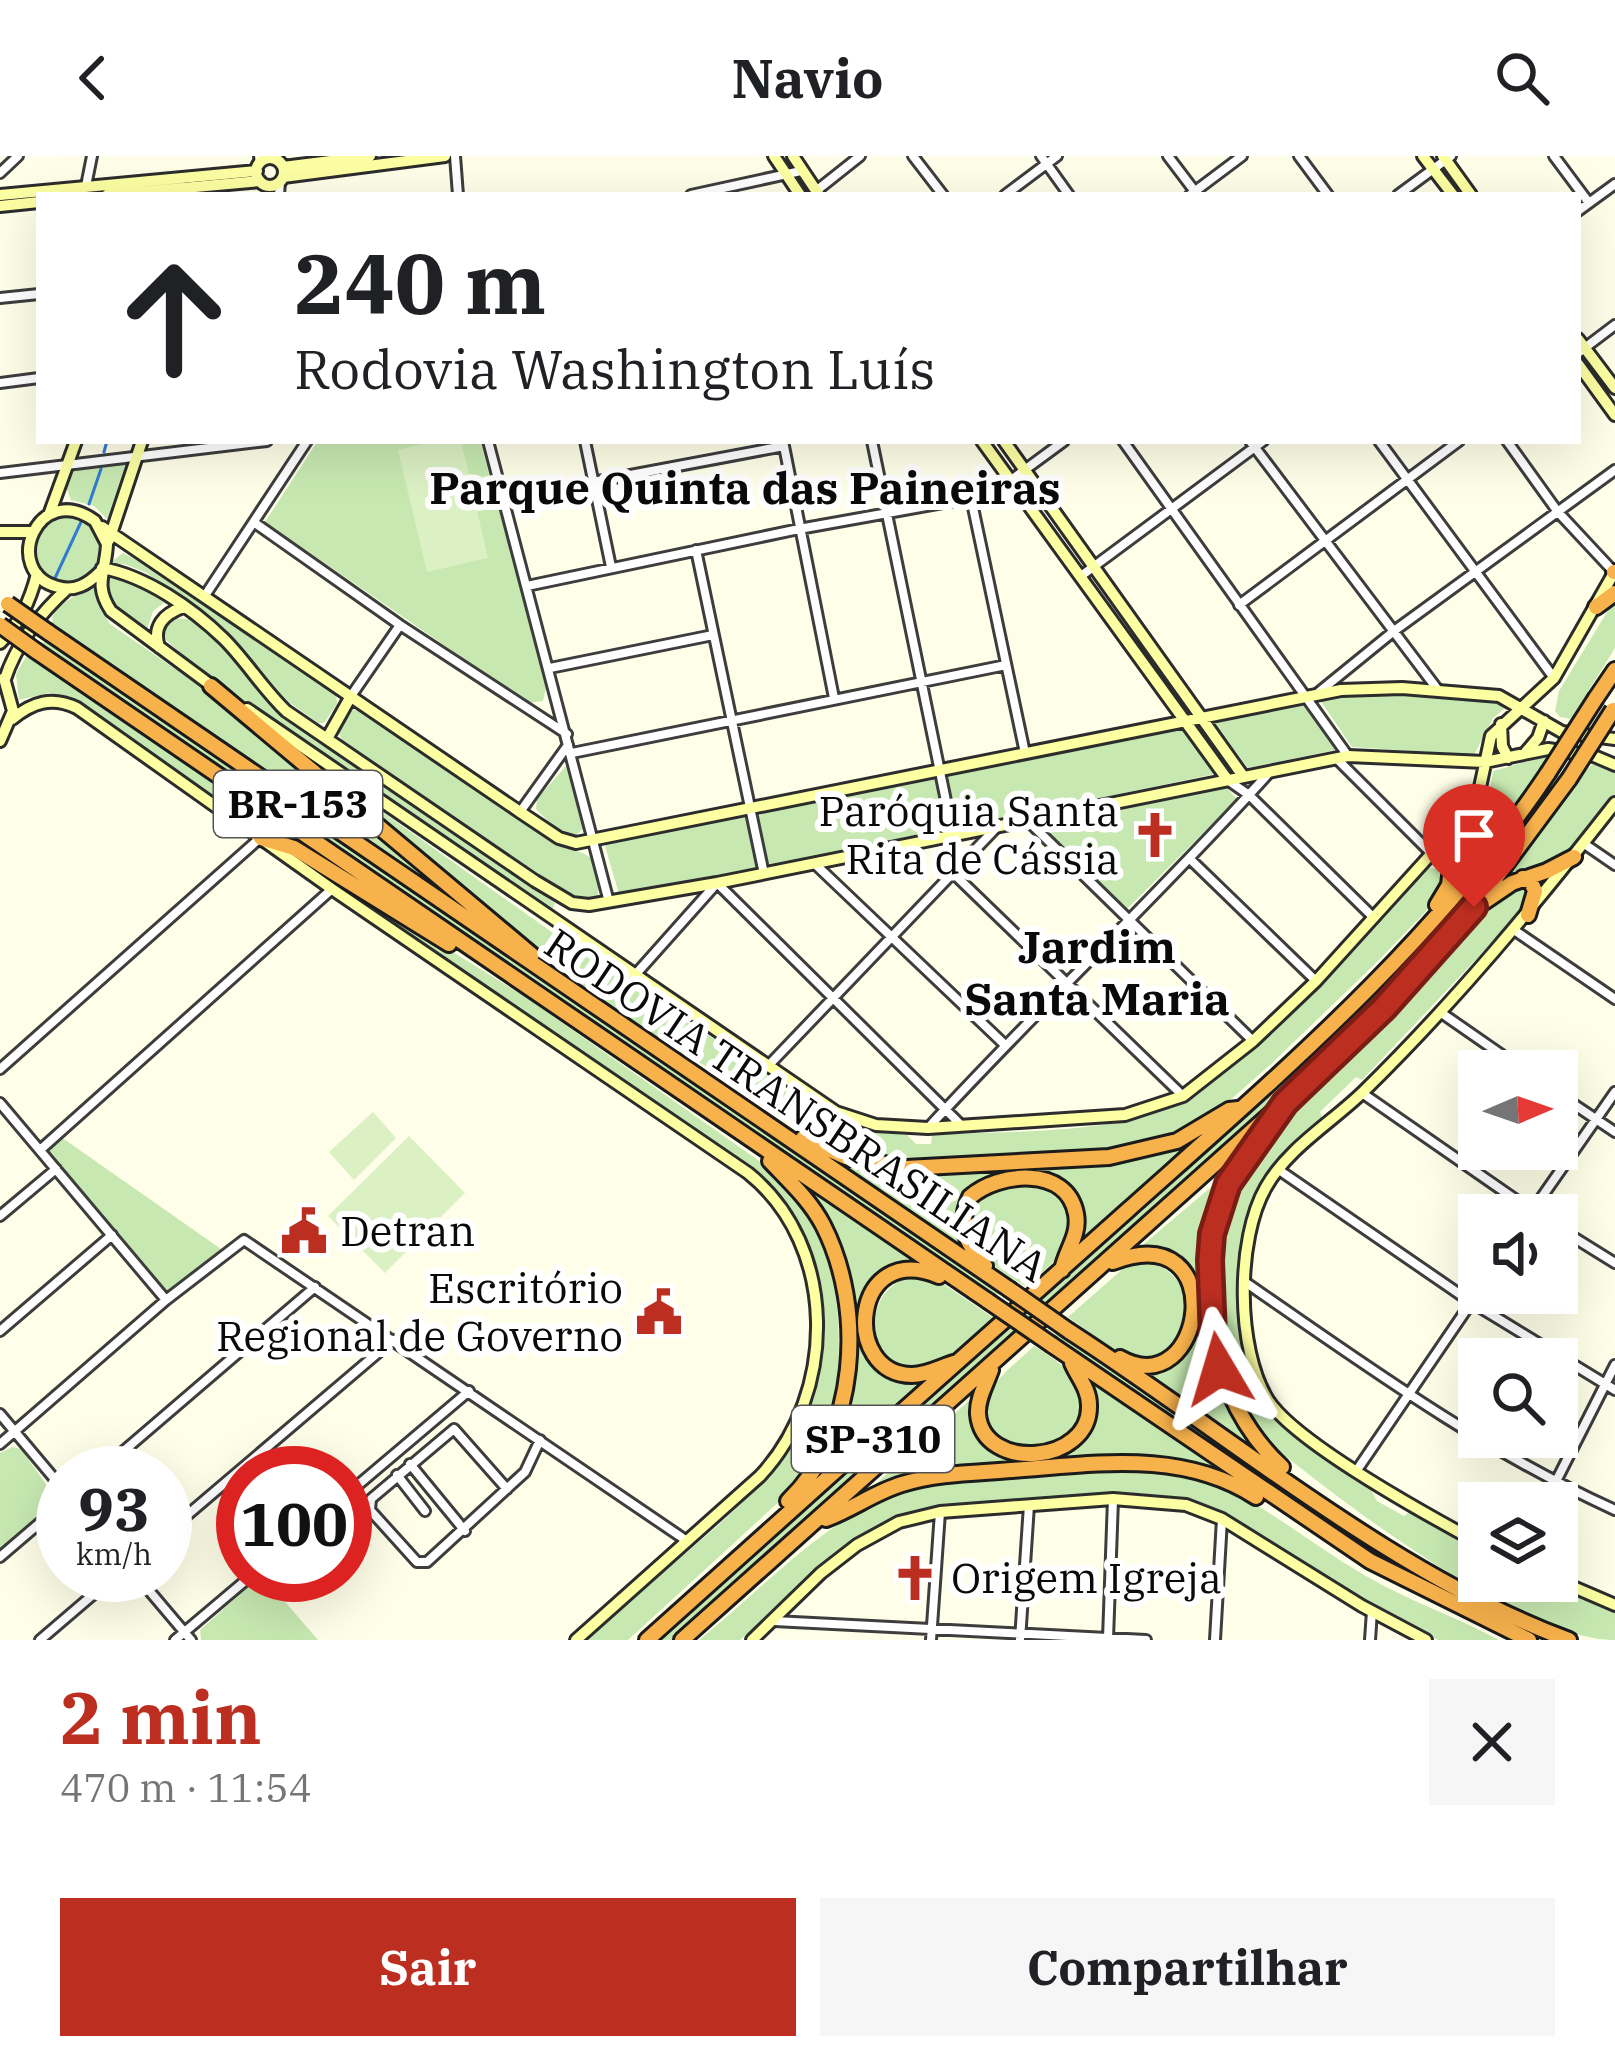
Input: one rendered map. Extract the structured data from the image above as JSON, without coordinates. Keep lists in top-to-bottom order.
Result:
{
  "streets": {
    "highway": ["BR-153", "RODOVIA TRANSBRASILIANA", "SP-310"]
  },
  "districts": ["Parque Quinta das Paineiras", "Jardim Santa Maria"],
  "places": {
    "church": ["Paróquia Santa Rita de Cássia", "Origem Igreja"],
    "public building": ["Detran", "Escritório Regional de Governo"]
  },
  "north": "right",
  "page": {
    "header": "Navio",
    "turn": ["240 m", "Rodovia Washington Luís"],
    "speed": "93 km/h",
    "limit": "100",
    "heading": ["2 min", "470 m · 11:54"],
    "buttons": ["Sair", "Compartilhar"]
  }
}
